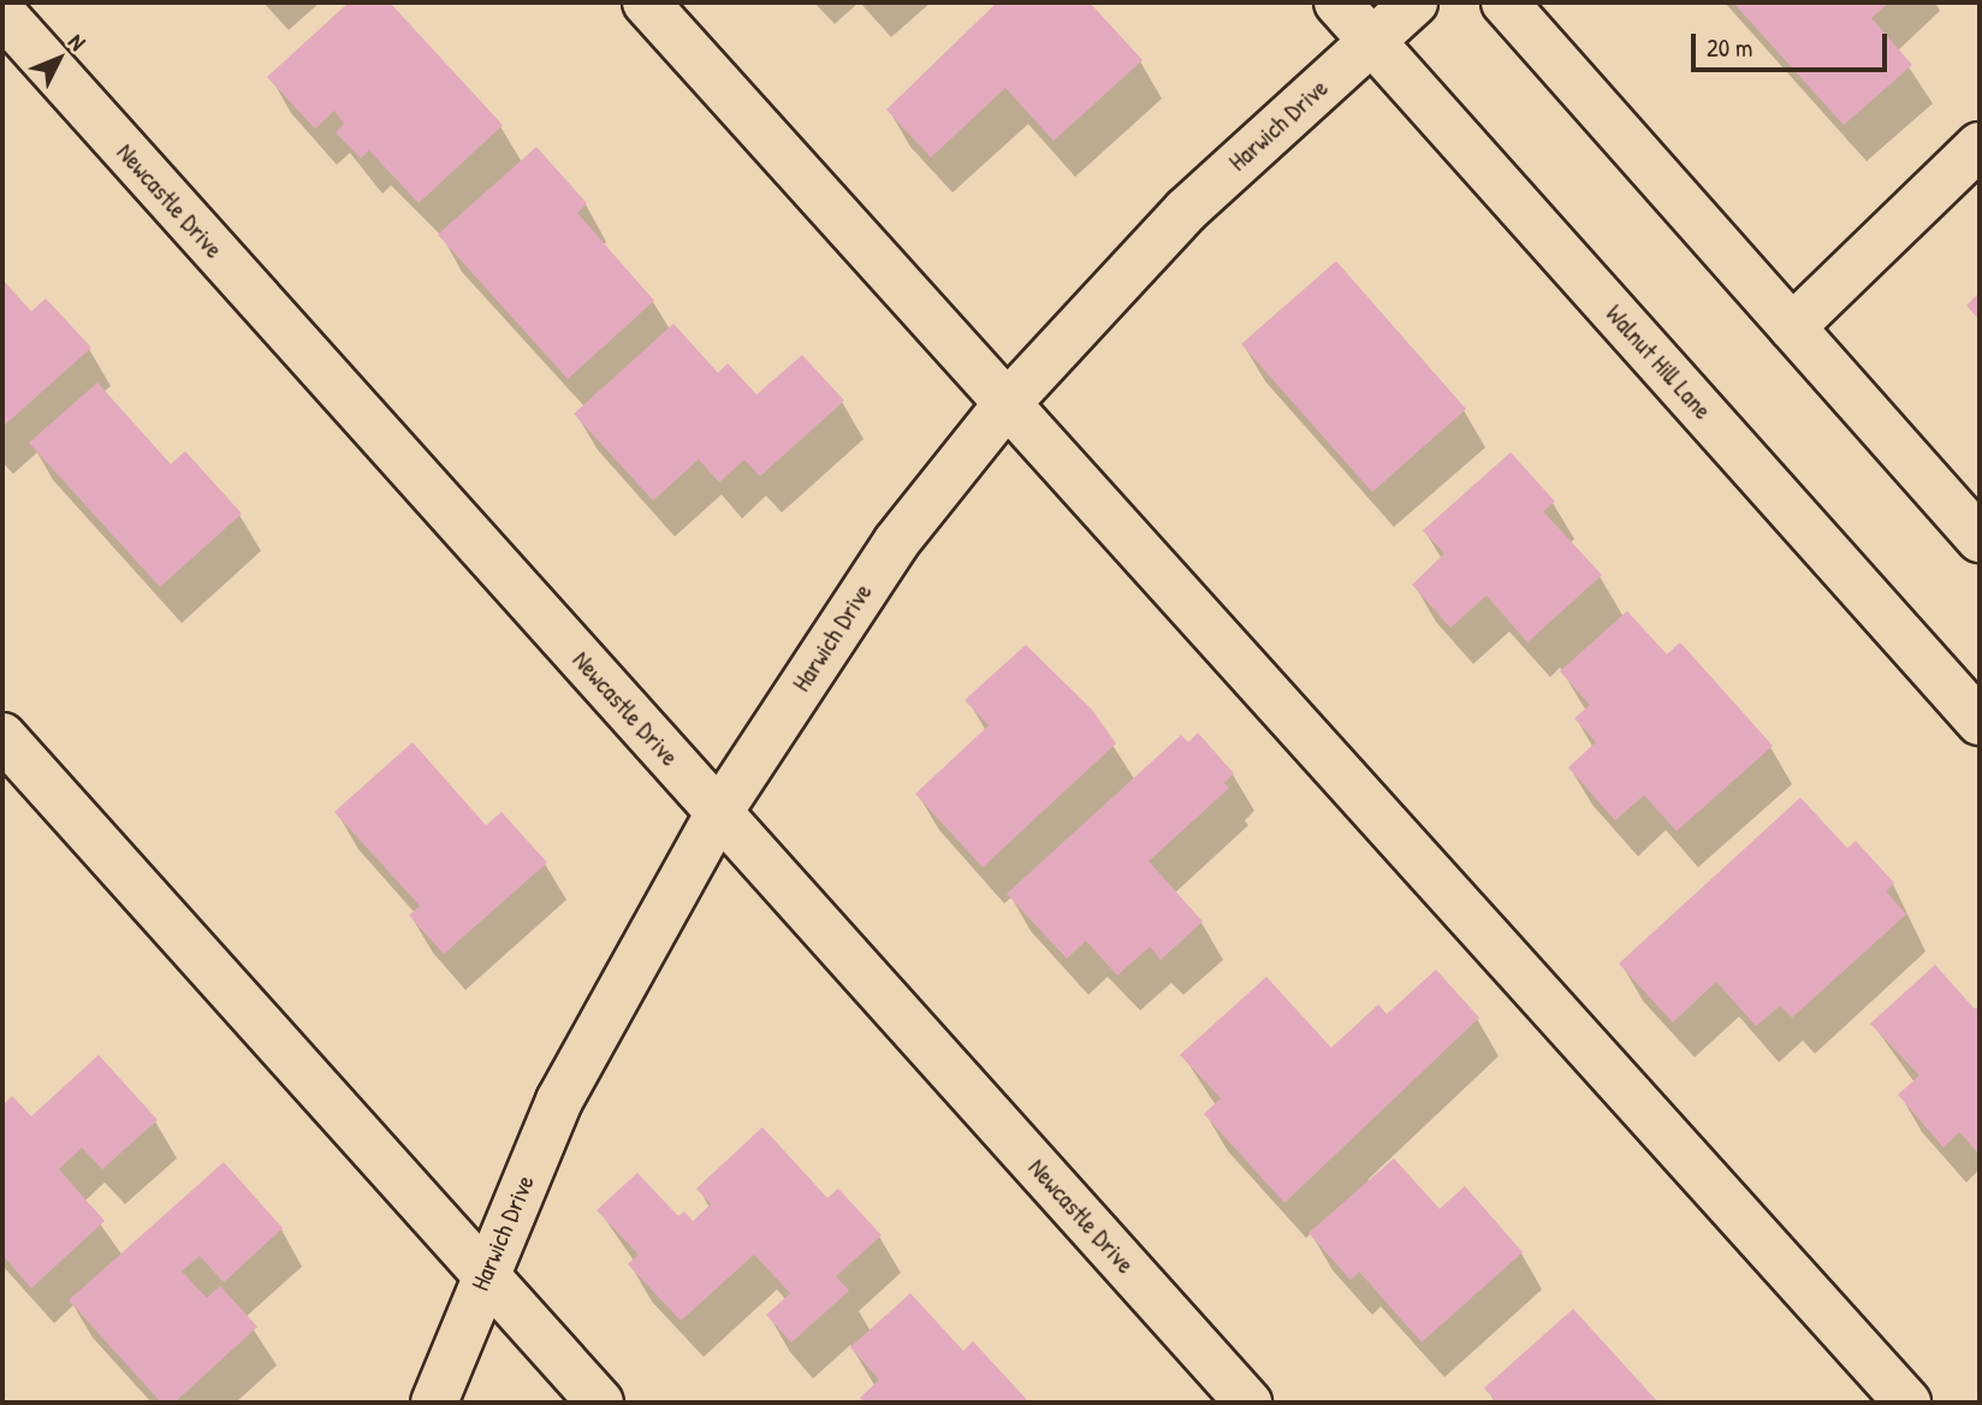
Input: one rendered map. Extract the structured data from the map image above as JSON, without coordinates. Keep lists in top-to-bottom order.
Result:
{
  "streets": {
    "street": ["Harwich Drive", "Newcastle Drive", "Walnut Hill Lane"]
  },
  "crossings": [
    ["Harwich Drive", "Newcastle Drive"],
    ["Harwich Drive", "Walnut Hill Lane"]
  ],
  "scale_bar": "20 m",
  "north": "top right"
}
